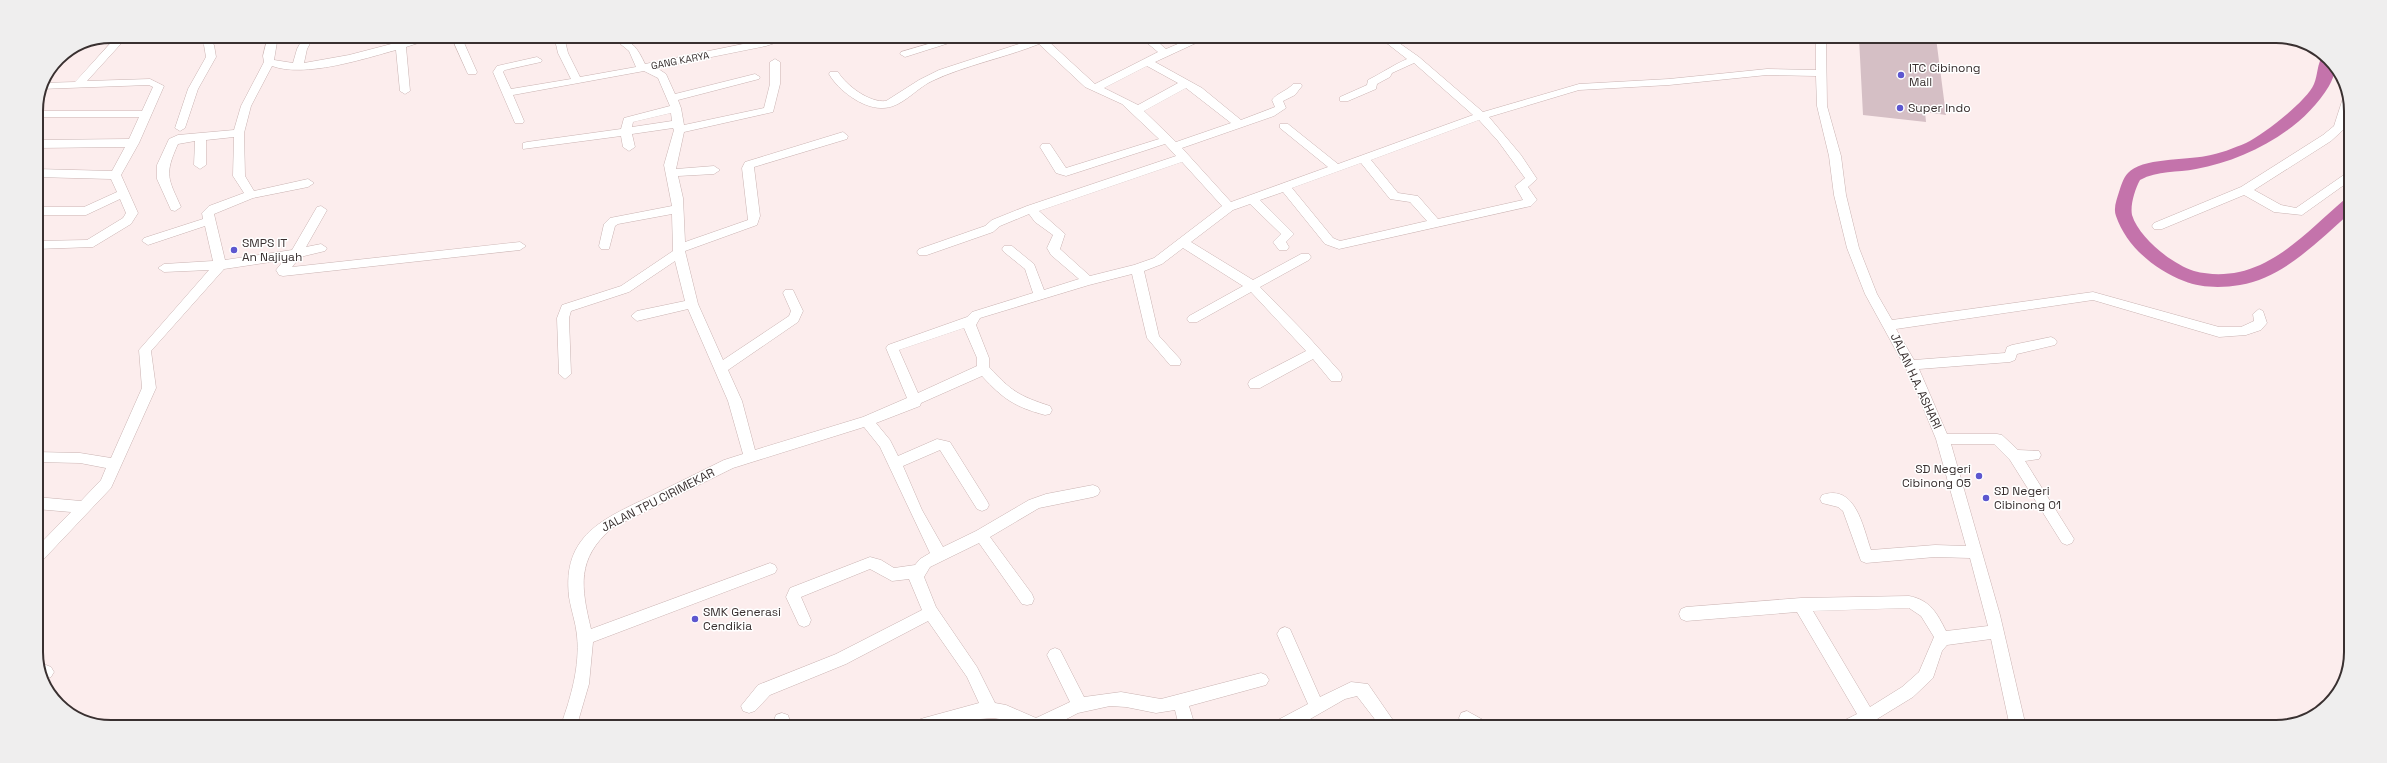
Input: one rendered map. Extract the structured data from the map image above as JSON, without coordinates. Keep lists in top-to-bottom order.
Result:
{
  "streets": {
    "street": ["GANG KARYA", "JALAN H.A. ASHARI", "JALAN TPU CIRIMEKAR"]
  },
  "places": [
    "ITC Cibinong Mall",
    "Super Indo",
    "SMPS IT An Najiyah",
    "SD Negeri Cibinong 05",
    "SD Negeri Cibinong 01",
    "SMK Generasi Cendikia"
  ]
}
